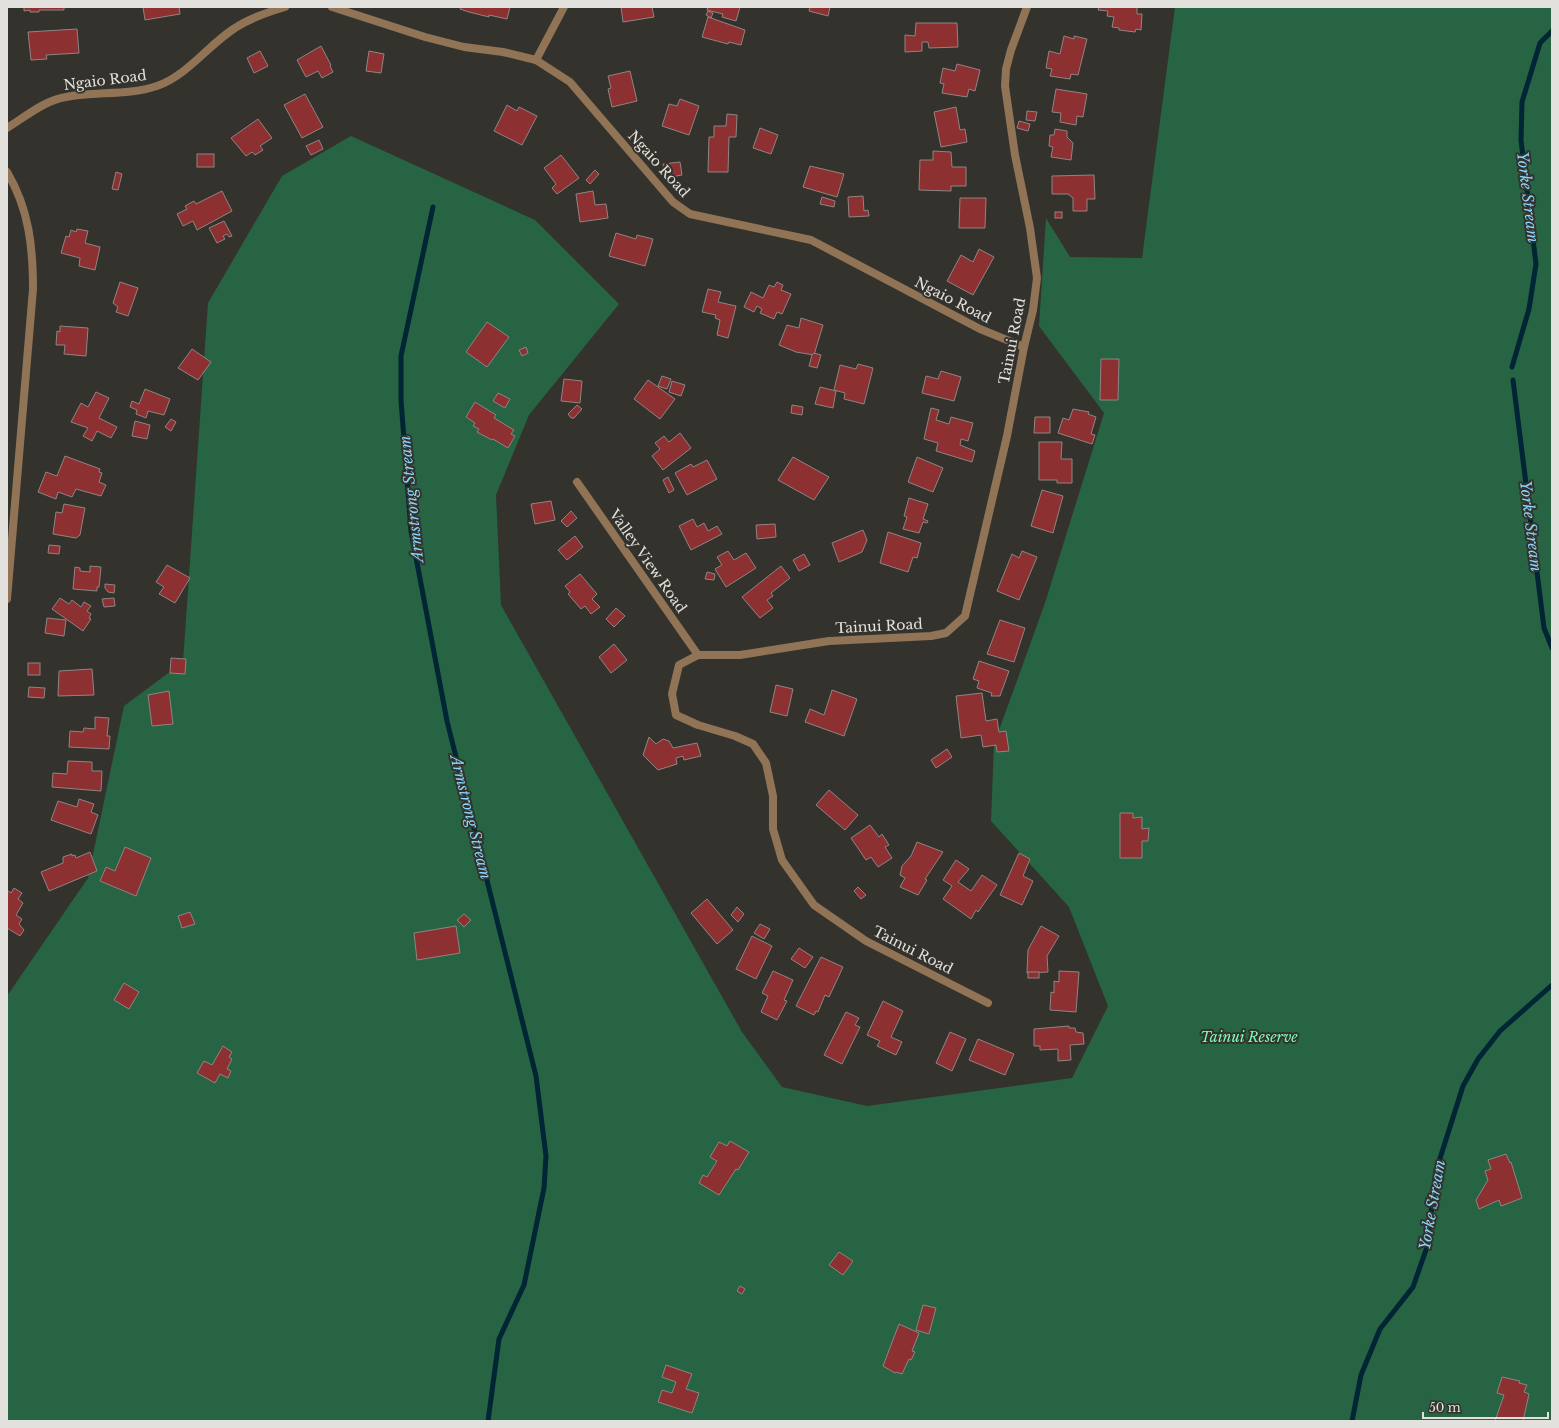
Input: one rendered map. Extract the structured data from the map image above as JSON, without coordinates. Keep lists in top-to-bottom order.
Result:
{
  "streets": {
    "street": ["Ngaio Road", "Tainui Road", "Valley View Road"]
  },
  "crossings": [
    ["Ngaio Road", "Tainui Road"],
    ["Tainui Road", "Valley View Road"]
  ],
  "water": ["Yorke Stream", "Armstrong Stream"],
  "parks": ["Tainui Reserve"],
  "scale_bar": "50 m"
}
